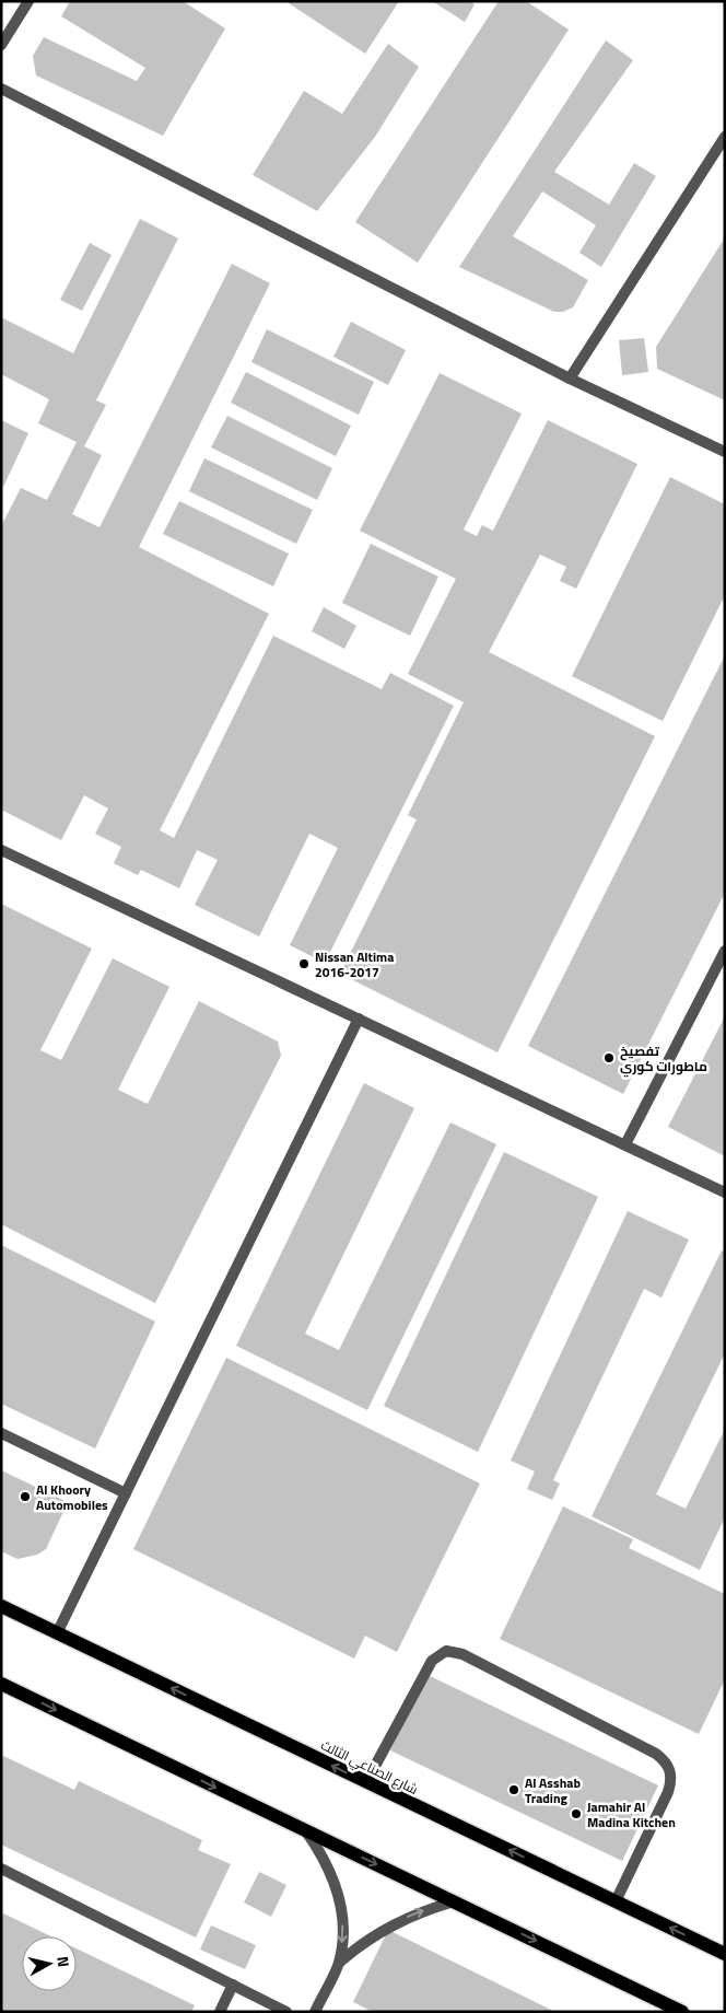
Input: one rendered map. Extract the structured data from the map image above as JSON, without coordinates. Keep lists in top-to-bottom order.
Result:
{
  "streets": {
    "main road": ["شارع الصناعي الثالث"]
  },
  "places": [
    "Nissan Altima 2016-2017",
    "تفصيخ ماطورات كوري",
    "Al Khoory Automobiles",
    "Al Asshab Trading",
    "Jamahir Al Madina Kitchen"
  ],
  "north": "right"
}
